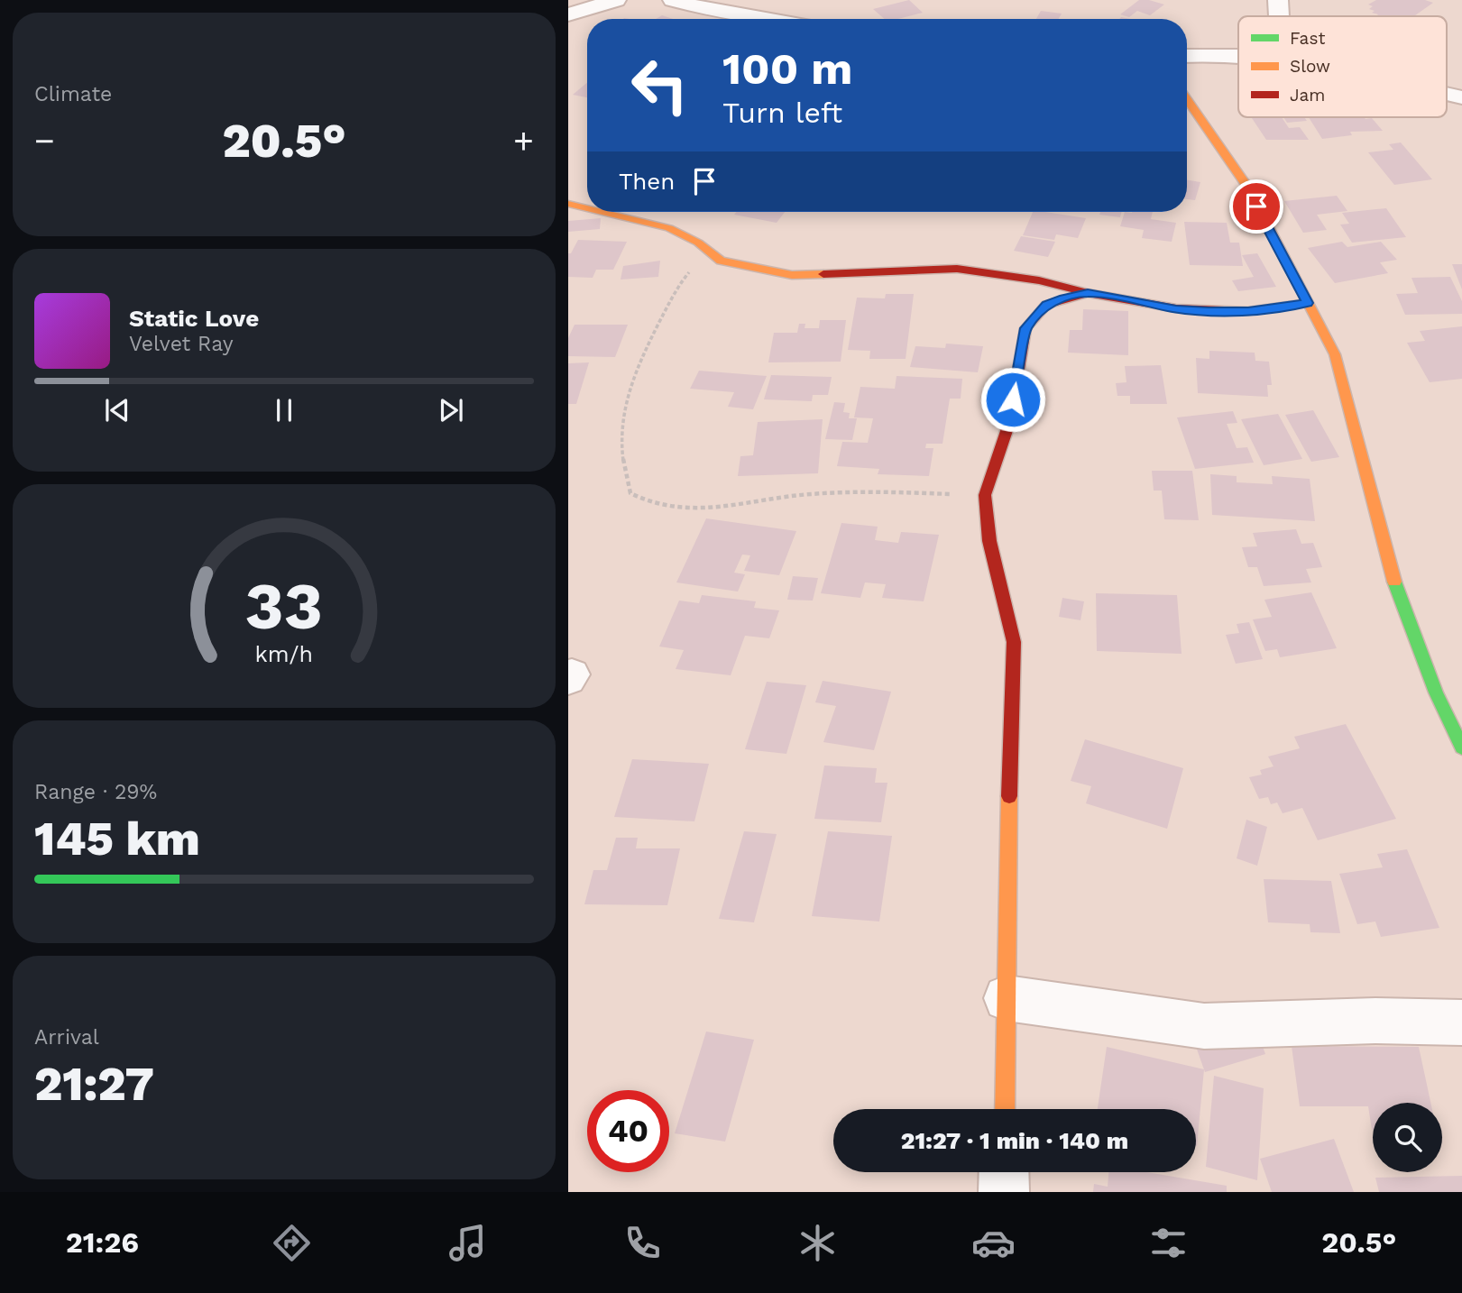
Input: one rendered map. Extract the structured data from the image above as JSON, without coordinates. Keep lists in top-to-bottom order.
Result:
{
  "legend": ["Fast", "Slow", "Jam"],
  "page": {
    "tile": [
      "Climate",
      ["Range · 29%", "145 km"],
      ["Arrival", "21:27"]
    ],
    "turn": ["100 m", "Turn left"],
    "heat": ["−", "20.5°", "+"],
    "then": "Then",
    "song": ["Static Love", "Velvet Ray"],
    "limit": "40",
    "trip": "21:27 · 1 min · 140 m",
    "tabs": ["21:26", "20.5°"],
    "gauge": ["33", "km/h"]
  }
}
